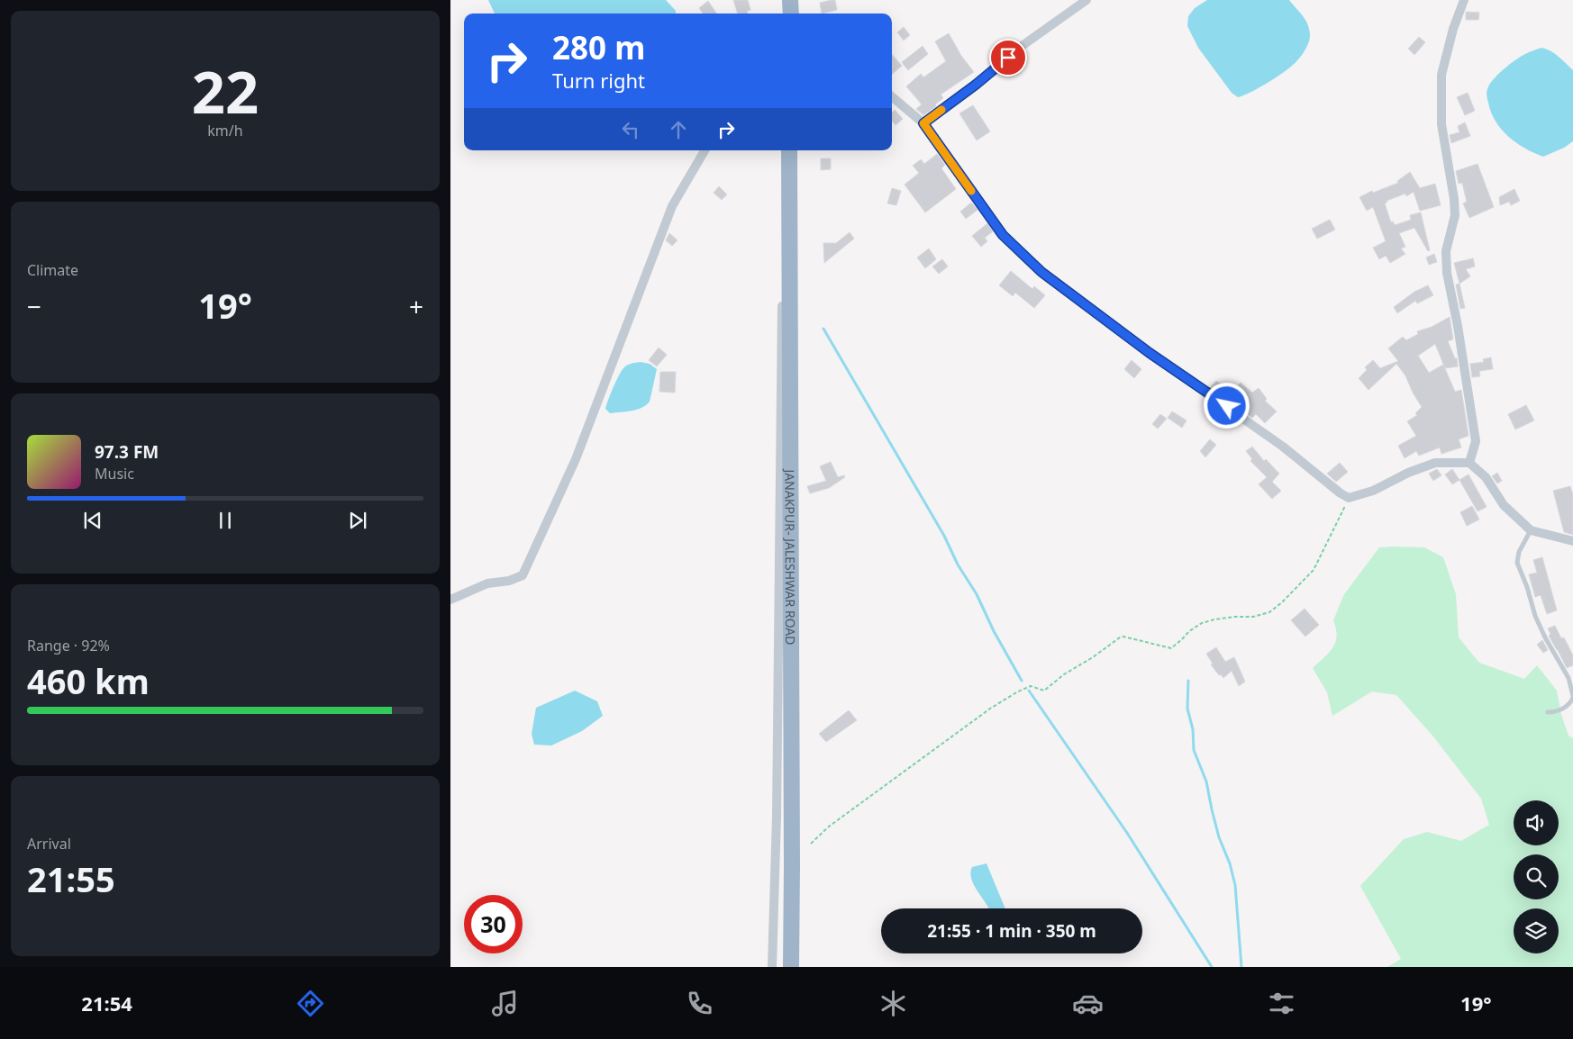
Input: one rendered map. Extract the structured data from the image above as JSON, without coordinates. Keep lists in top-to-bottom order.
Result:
{
  "streets": {
    "highway": ["JANAKPUR- JALESHWAR ROAD"]
  },
  "page": {
    "tile": [
      ["22", "km/h"],
      "Climate",
      ["Range · 92%", "460 km"],
      ["Arrival", "21:55"]
    ],
    "turn": ["280 m", "Turn right"],
    "heat": ["−", "19°", "+"],
    "song": ["97.3 FM", "Music"],
    "limit": "30",
    "trip": "21:55 · 1 min · 350 m",
    "tabs": ["21:54", "19°"]
  }
}
